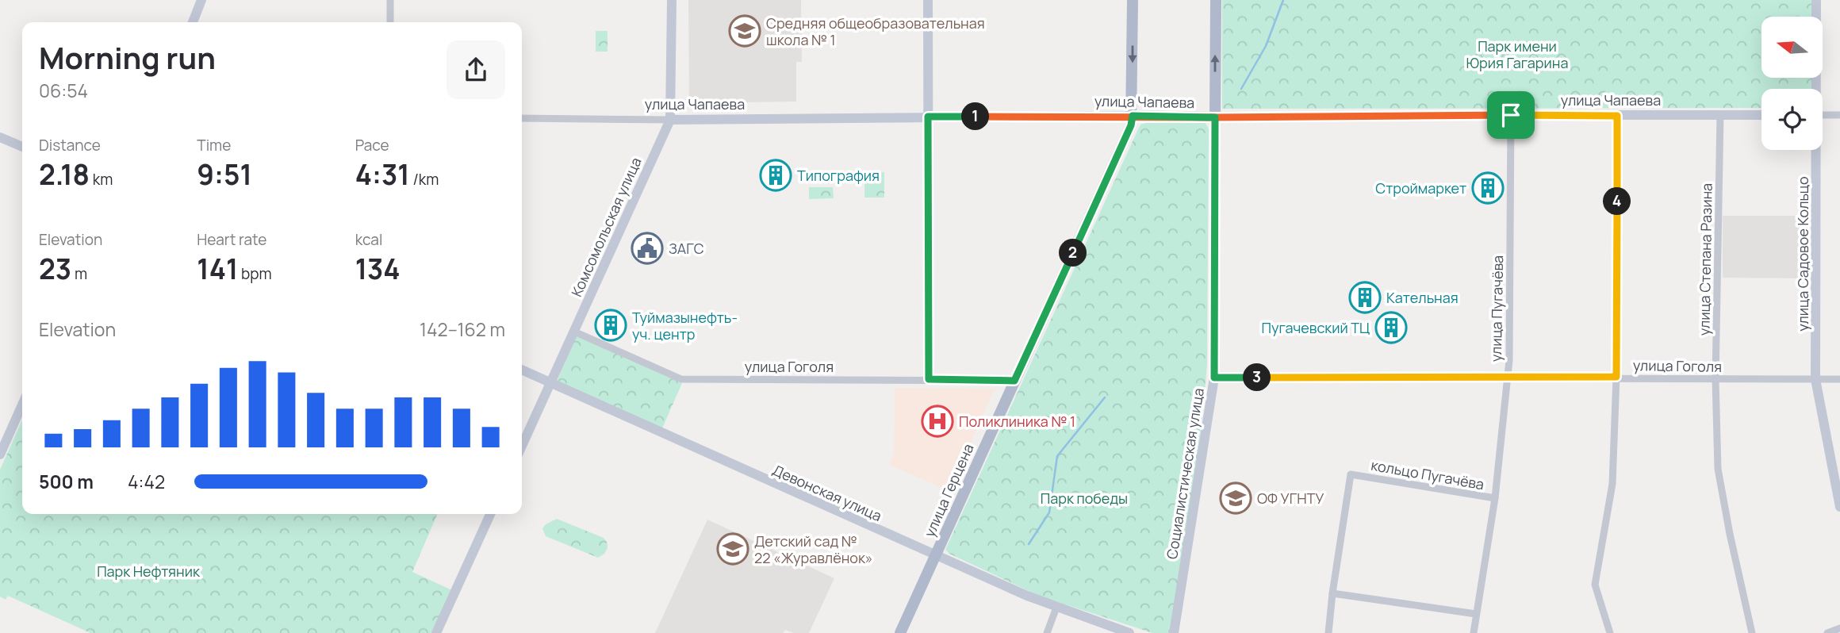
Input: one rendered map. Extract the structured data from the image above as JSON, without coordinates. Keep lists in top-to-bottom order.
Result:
{
  "streets": {
    "main road": ["улица Чапаева", "улица Герцена"],
    "street": [
      "Комсомольская улица",
      "улица Садовое Кольцо",
      "улица Степана Разина",
      "улица Пугачёва",
      "улица Гоголя",
      "Социалистическая улица",
      "кольцо Пугачёва",
      "Девонская улица"
    ]
  },
  "crossings": [
    ["улица Чапаева", "Комсомольская улица"],
    ["улица Чапаева", "улица Степана Разина"],
    ["улица Чапаева", "улица Пугачёва"],
    ["улица Чапаева", "Социалистическая улица"],
    ["улица Чапаева", "улица Герцена"],
    ["Комсомольская улица", "улица Гоголя"],
    ["Комсомольская улица", "Девонская улица"],
    ["улица Садовое Кольцо", "улица Гоголя"],
    ["улица Степана Разина", "улица Гоголя"],
    ["улица Пугачёва", "улица Гоголя"],
    ["улица Пугачёва", "кольцо Пугачёва"],
    ["улица Гоголя", "Социалистическая улица"],
    ["улица Гоголя", "улица Герцена"],
    ["улица Герцена", "Девонская улица"]
  ],
  "parks": ["Парк имени Юрия Гагарина", "Парк победы", "Парк Нефтяник"],
  "places": {
    "school or university": ["Средняя общеобразовательная школа № 1", "ОФ УГНТУ", "Детский сад № 22 «Журавлёнок»"],
    "building": [
      "Типография",
      "Строймаркет",
      "Кательная",
      "Туймазынефть- уч. центр",
      "Пугачевский ТЦ"
    ],
    "public building": ["ЗАГС"],
    "hospital": ["Поликлиника № 1"]
  },
  "north": "left",
  "page": {
    "heading": ["Morning run", "06:54"],
    "pins": [
      "1",
      "4",
      "2",
      "3"
    ],
    "stats": [
      ["Distance", "2.18 km"],
      ["Time", "9:51"],
      ["Pace", "4:31 /km"],
      ["Elevation", "23 m"],
      ["Heart rate", "141 bpm"],
      ["kcal", "134"]
    ],
    "chart": ["Elevation", "142–162 m"],
    "list": [
      {
        "name": "500 m",
        "note": "4:42"
      }
    ]
  }
}
